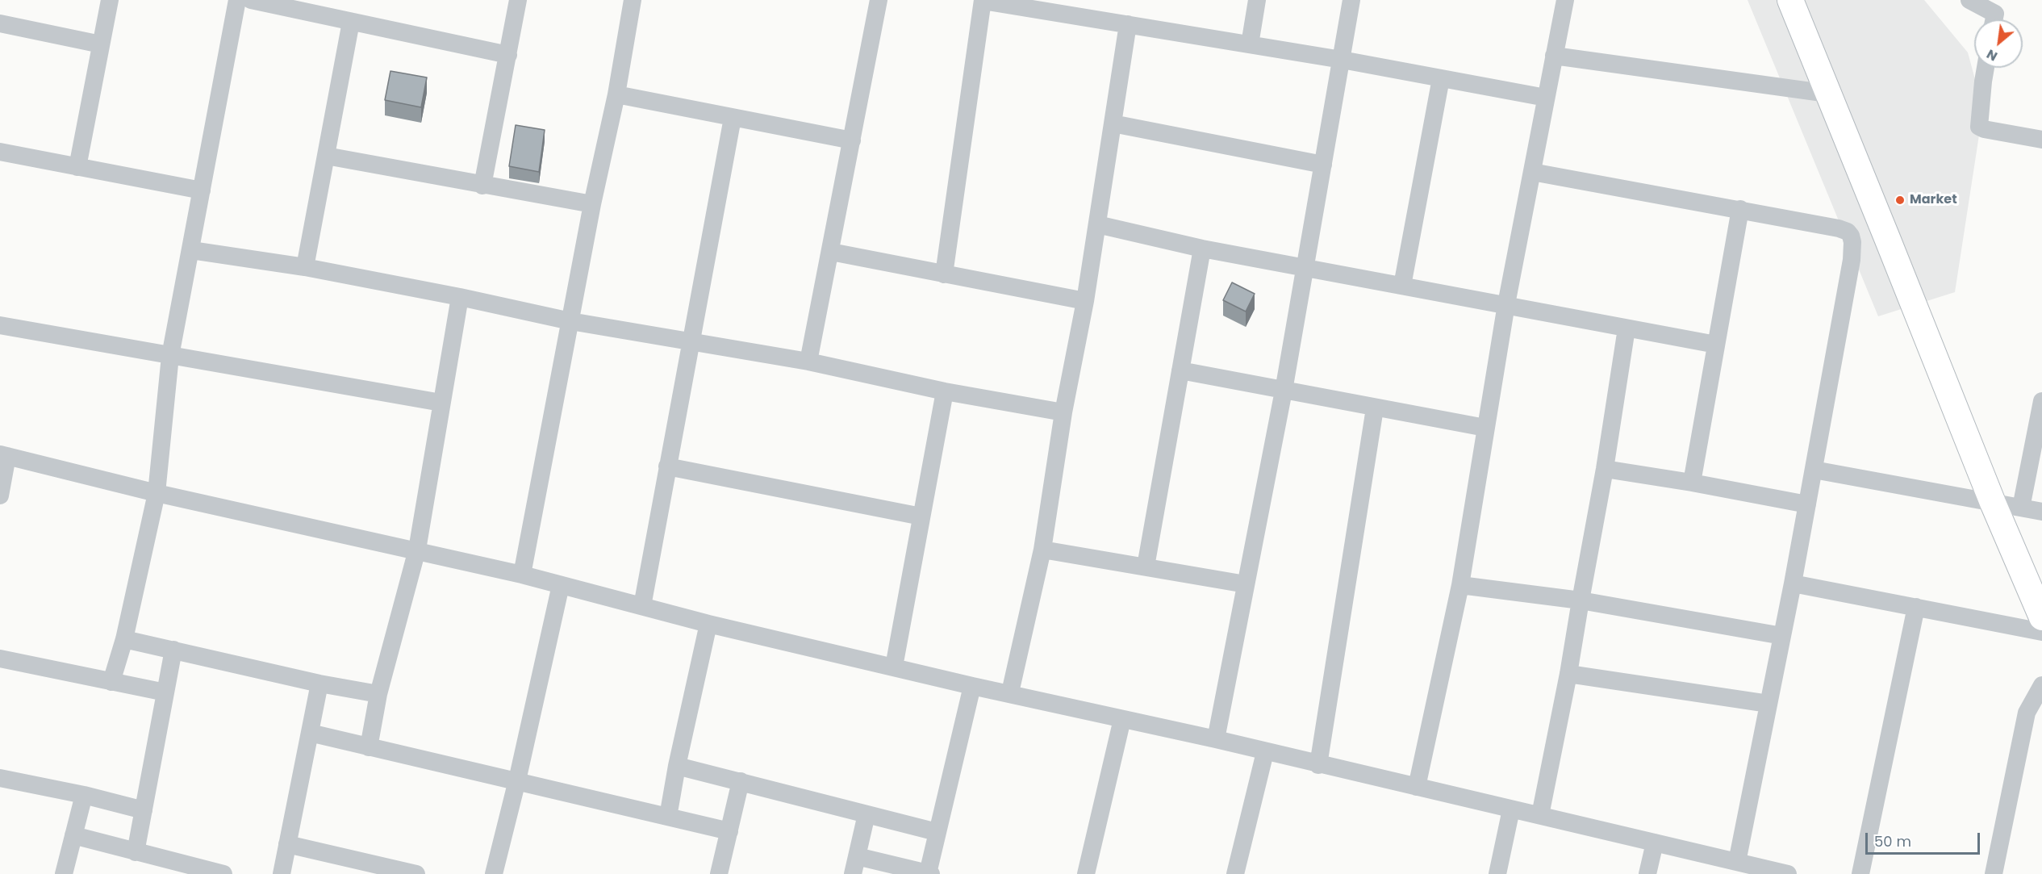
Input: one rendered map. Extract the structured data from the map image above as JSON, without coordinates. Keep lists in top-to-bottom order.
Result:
{
  "places": ["Market"],
  "scale_bar": "50 m",
  "north": "bottom left"
}
